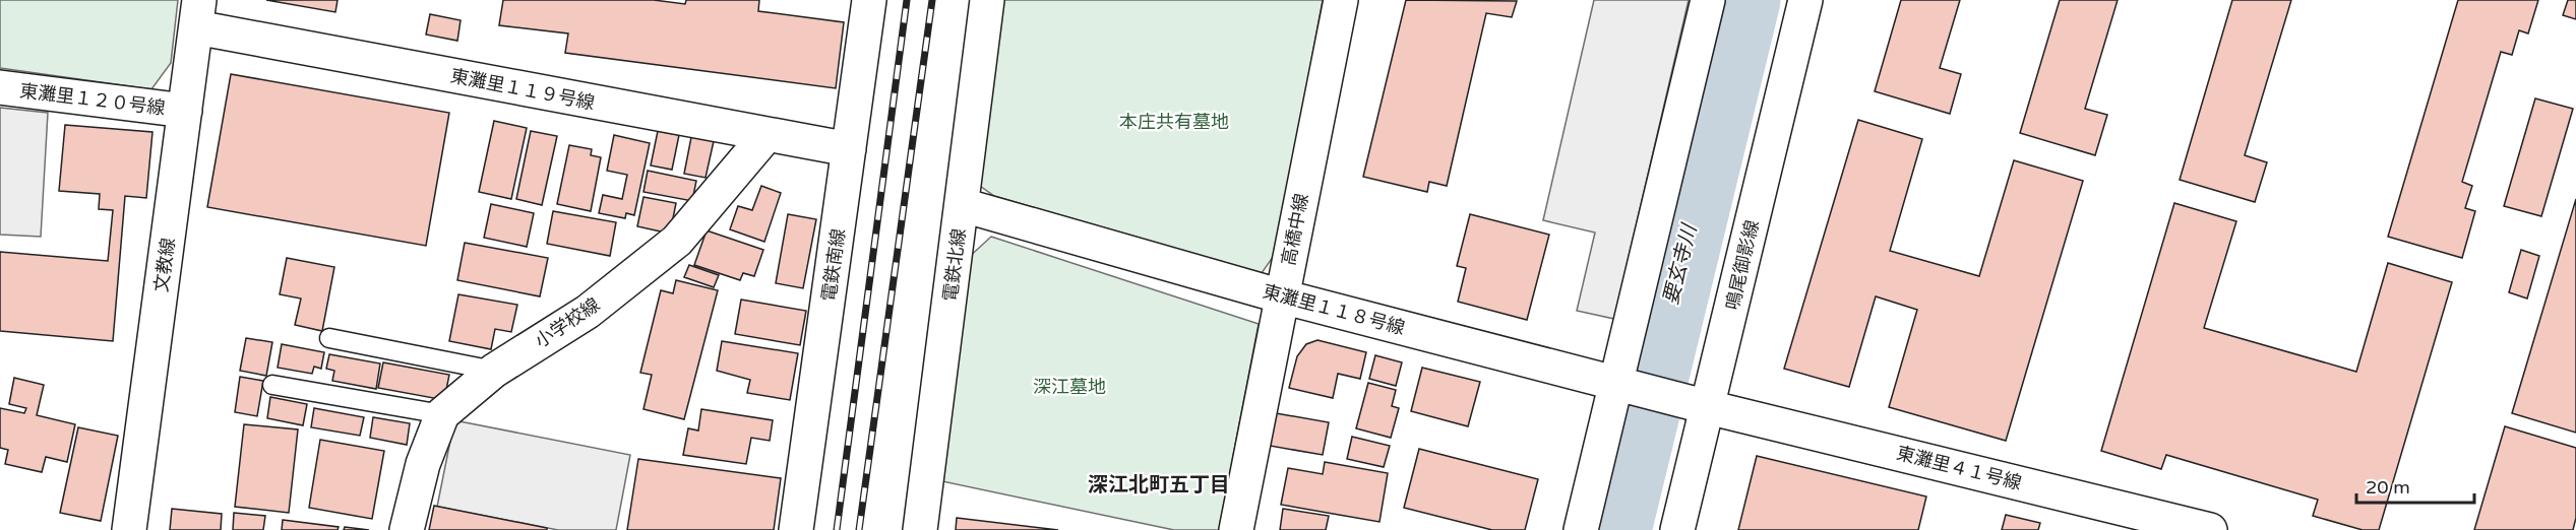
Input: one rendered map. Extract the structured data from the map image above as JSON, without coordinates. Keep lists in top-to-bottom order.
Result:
{
  "streets": {
    "street": [
      "東灘里１１９号線",
      "東灘里１２０号線",
      "高橋中線",
      "文教線",
      "電鉄南線",
      "電鉄北線",
      "鳴尾御影線",
      "東灘里１１８号線",
      "小学校線",
      "東灘里４１号線"
    ]
  },
  "crossings": [
    ["東灘里１１９号線", "文教線"],
    ["東灘里１１９号線", "電鉄南線"],
    ["東灘里１１９号線", "小学校線"],
    ["東灘里１２０号線", "文教線"],
    ["高橋中線", "東灘里１１８号線"],
    ["電鉄北線", "東灘里１１８号線"],
    ["鳴尾御影線", "東灘里１１８号線"],
    ["鳴尾御影線", "東灘里４１号線"],
    ["東灘里１１８号線", "東灘里４１号線"]
  ],
  "districts": ["深江北町五丁目"],
  "water": ["要玄寺川"],
  "parks": ["本庄共有墓地", "深江墓地"],
  "scale_bar": "20 m"
}
